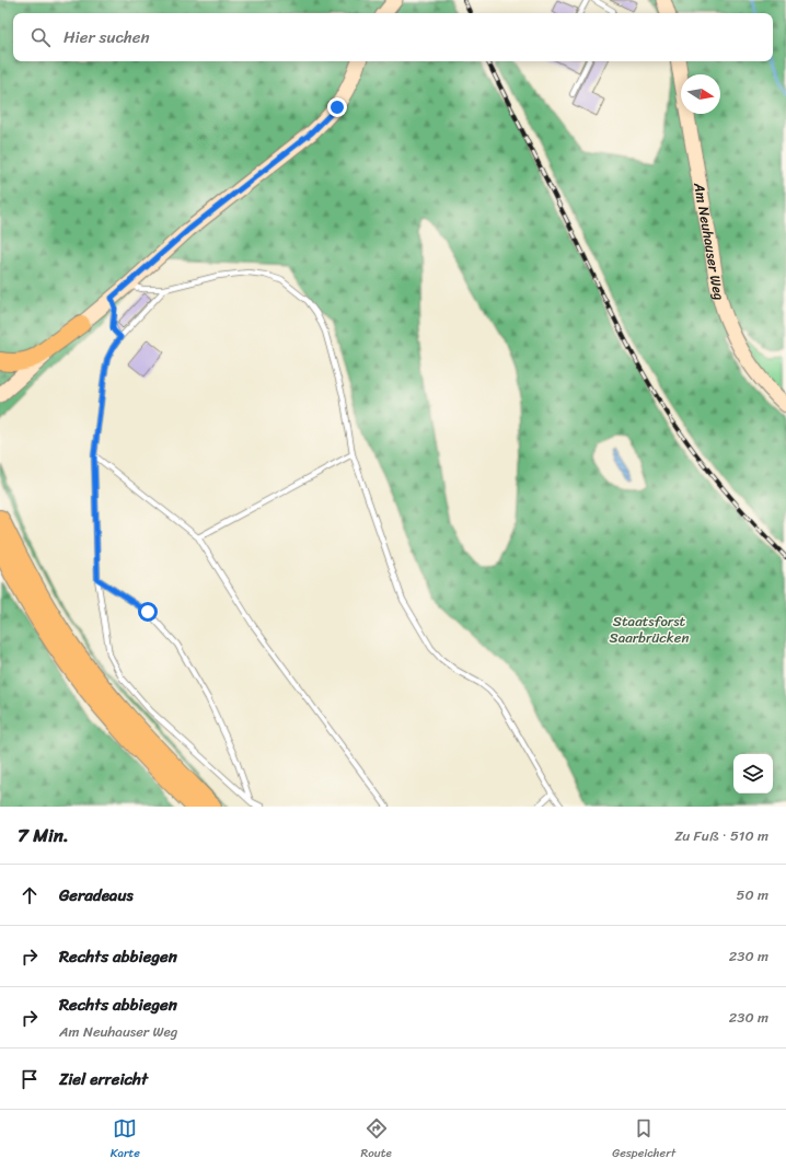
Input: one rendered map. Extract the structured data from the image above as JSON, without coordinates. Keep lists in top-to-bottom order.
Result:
{
  "streets": {
    "street": ["Am Neuhauser Weg"]
  },
  "parks": ["Staatsforst Saarbrücken"],
  "north": "right",
  "page": {
    "search": "Hier suchen",
    "heading": ["7 Min.", "Zu Fuß · 510 m"],
    "list": [
      ["Geradeaus", "50 m"],
      ["Rechts abbiegen", "230 m"],
      ["Rechts abbiegen", "Am Neuhauser Weg", "230 m"],
      "Ziel erreicht"
    ],
    "nav": ["Karte", "Route", "Gespeichert"]
  }
}
